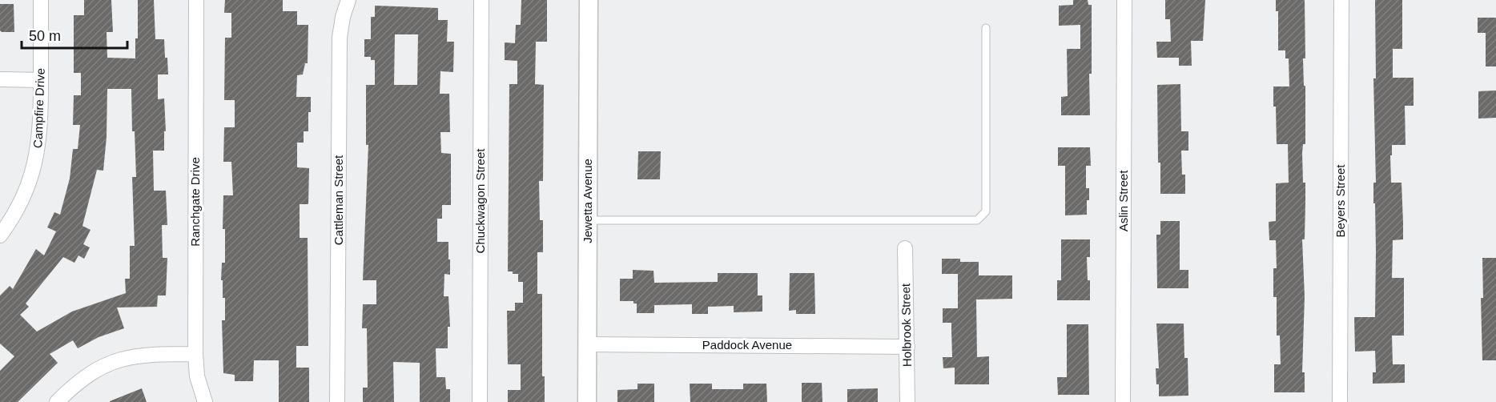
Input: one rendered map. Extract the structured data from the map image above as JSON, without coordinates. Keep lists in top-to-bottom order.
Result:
{
  "streets": {
    "street": [
      "Campfire Drive",
      "Cattleman Street",
      "Chuckwagon Street",
      "Jewetta Avenue",
      "Aslin Street",
      "Beyers Street",
      "Ranchgate Drive",
      "Holbrook Street",
      "Paddock Avenue"
    ]
  },
  "crossings": [
    ["Jewetta Avenue", "Paddock Avenue"],
    ["Holbrook Street", "Paddock Avenue"]
  ],
  "scale_bar": "50 m"
}
